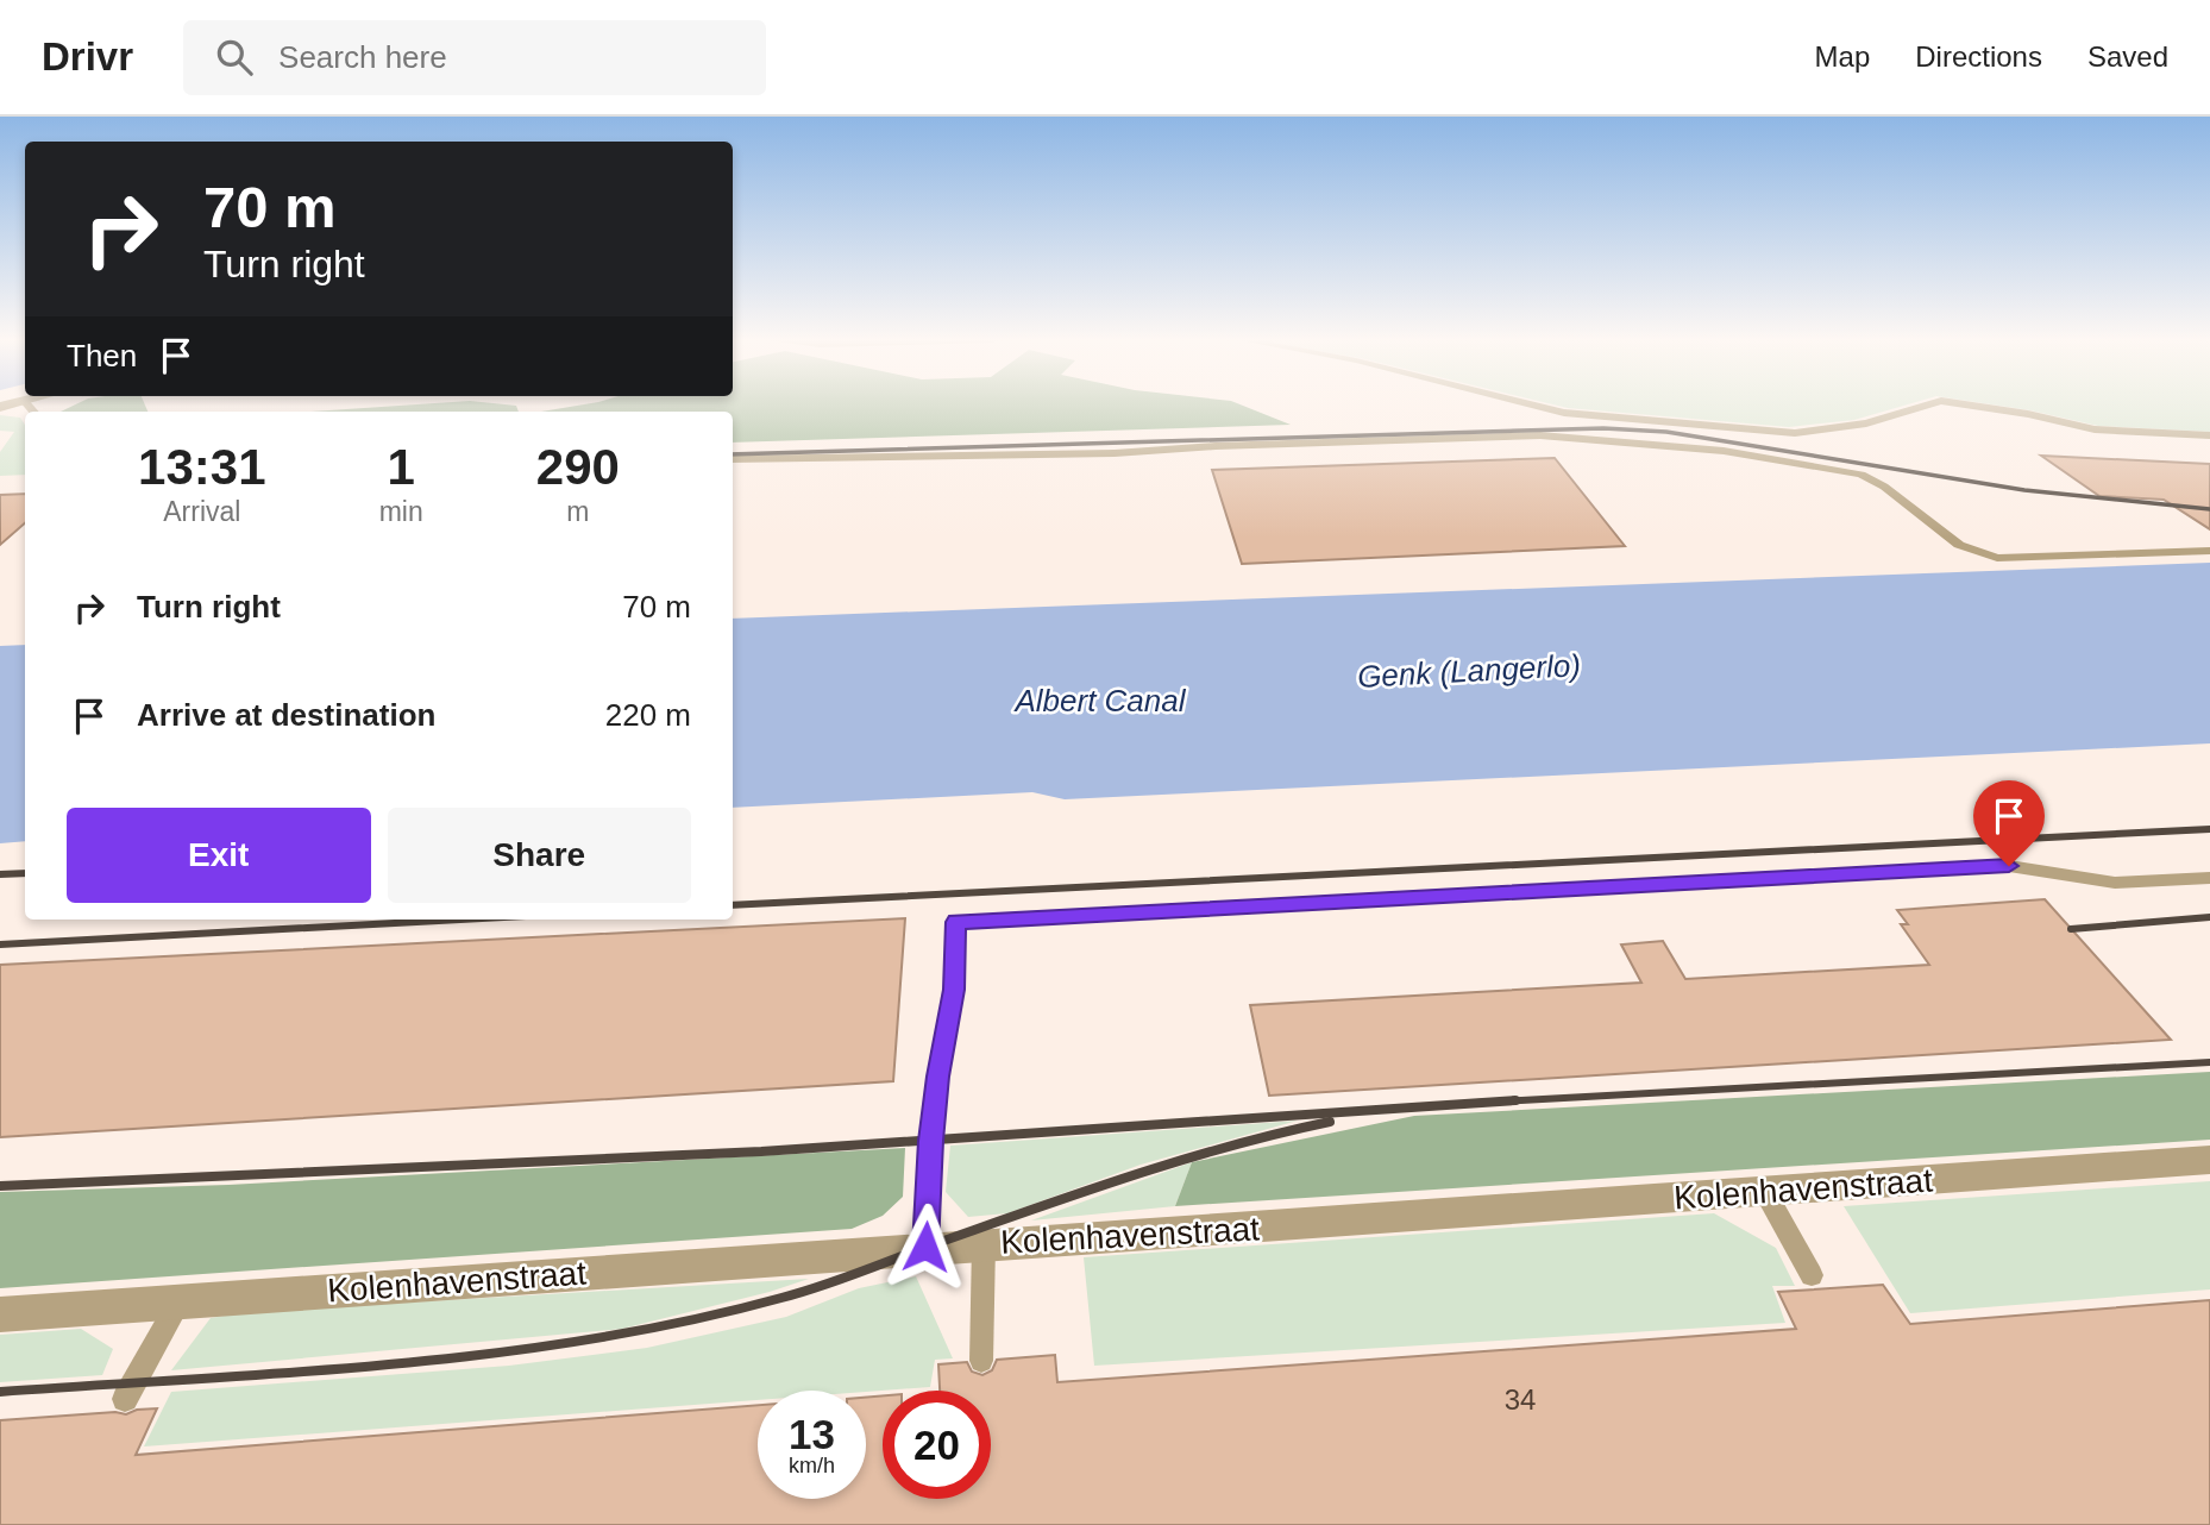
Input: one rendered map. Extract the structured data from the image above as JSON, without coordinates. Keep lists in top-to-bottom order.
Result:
{
  "streets": {
    "street": ["Kolenhavenstraat"]
  },
  "water": ["Genk (Langerlo)", "Albert Canal"],
  "house_numbers": ["34"],
  "page": {
    "header": "Drivr",
    "search": "Search here",
    "nav": ["Map", "Directions", "Saved"],
    "turn": ["70 m", "Turn right"],
    "then": "Then",
    "eta": [
      "13:31",
      "Arrival",
      "1",
      "min",
      "290",
      "m"
    ],
    "list": [
      {
        "name": "Turn right",
        "value": "70 m"
      },
      {
        "name": "Arrive at destination",
        "value": "220 m"
      }
    ],
    "buttons": ["Exit", "Share"],
    "speed": "13 km/h",
    "limit": "20"
  }
}
